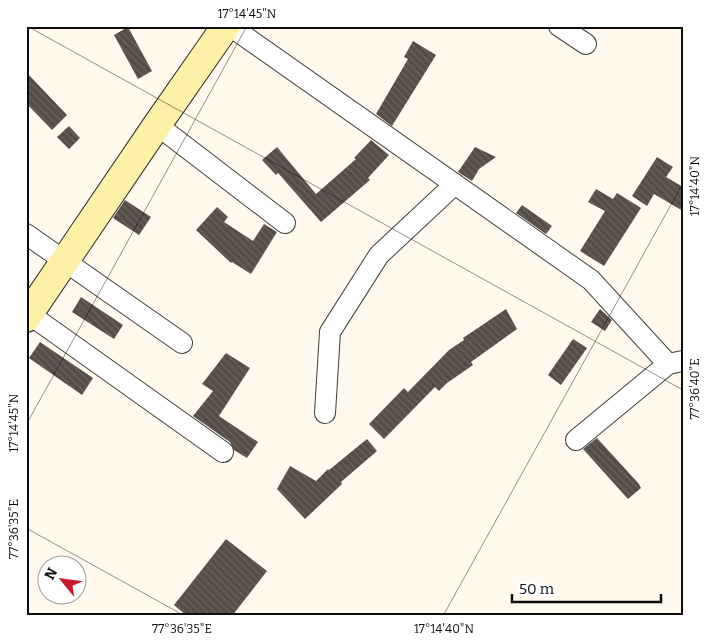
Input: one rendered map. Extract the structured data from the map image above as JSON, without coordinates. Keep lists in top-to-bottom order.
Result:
{
  "scale_bar": "50 m",
  "north": "top left",
  "coordinates": [
    "17°14'45\"N",
    "17°14'40\"N",
    "77°36'40\"E",
    "77°36'35\"E"
  ]
}
